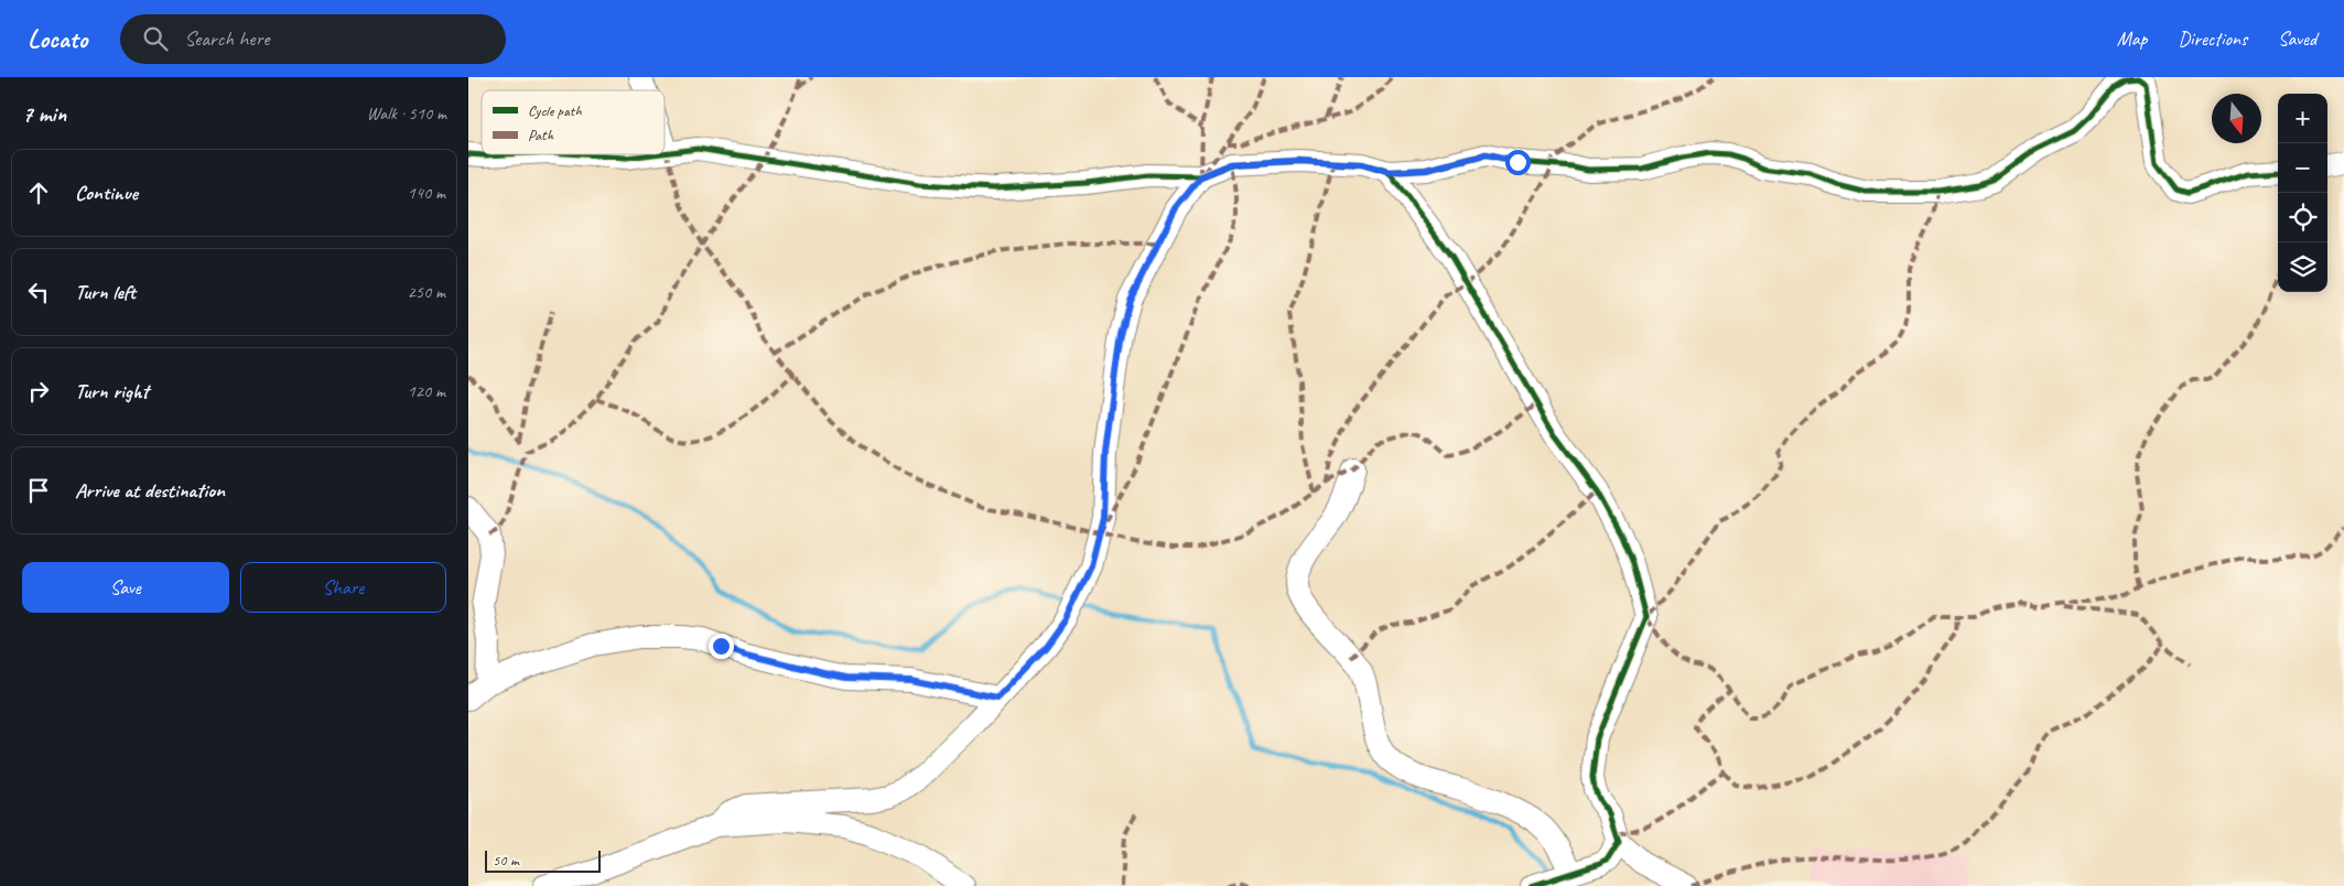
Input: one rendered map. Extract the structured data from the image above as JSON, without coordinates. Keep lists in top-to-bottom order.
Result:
{
  "legend": ["Cycle path", "Path"],
  "scale_bar": "50 m",
  "north": "bottom",
  "page": {
    "header": "Locato",
    "search": "Search here",
    "nav": ["Map", "Directions", "Saved"],
    "heading": ["7 min", "Walk · 510 m"],
    "map_buttons": ["+", "−"],
    "list": [
      ["Continue", "140 m"],
      ["Turn left", "250 m"],
      ["Turn right", "120 m"],
      "Arrive at destination"
    ],
    "buttons": ["Save", "Share"],
    "scale": "50 m"
  }
}
